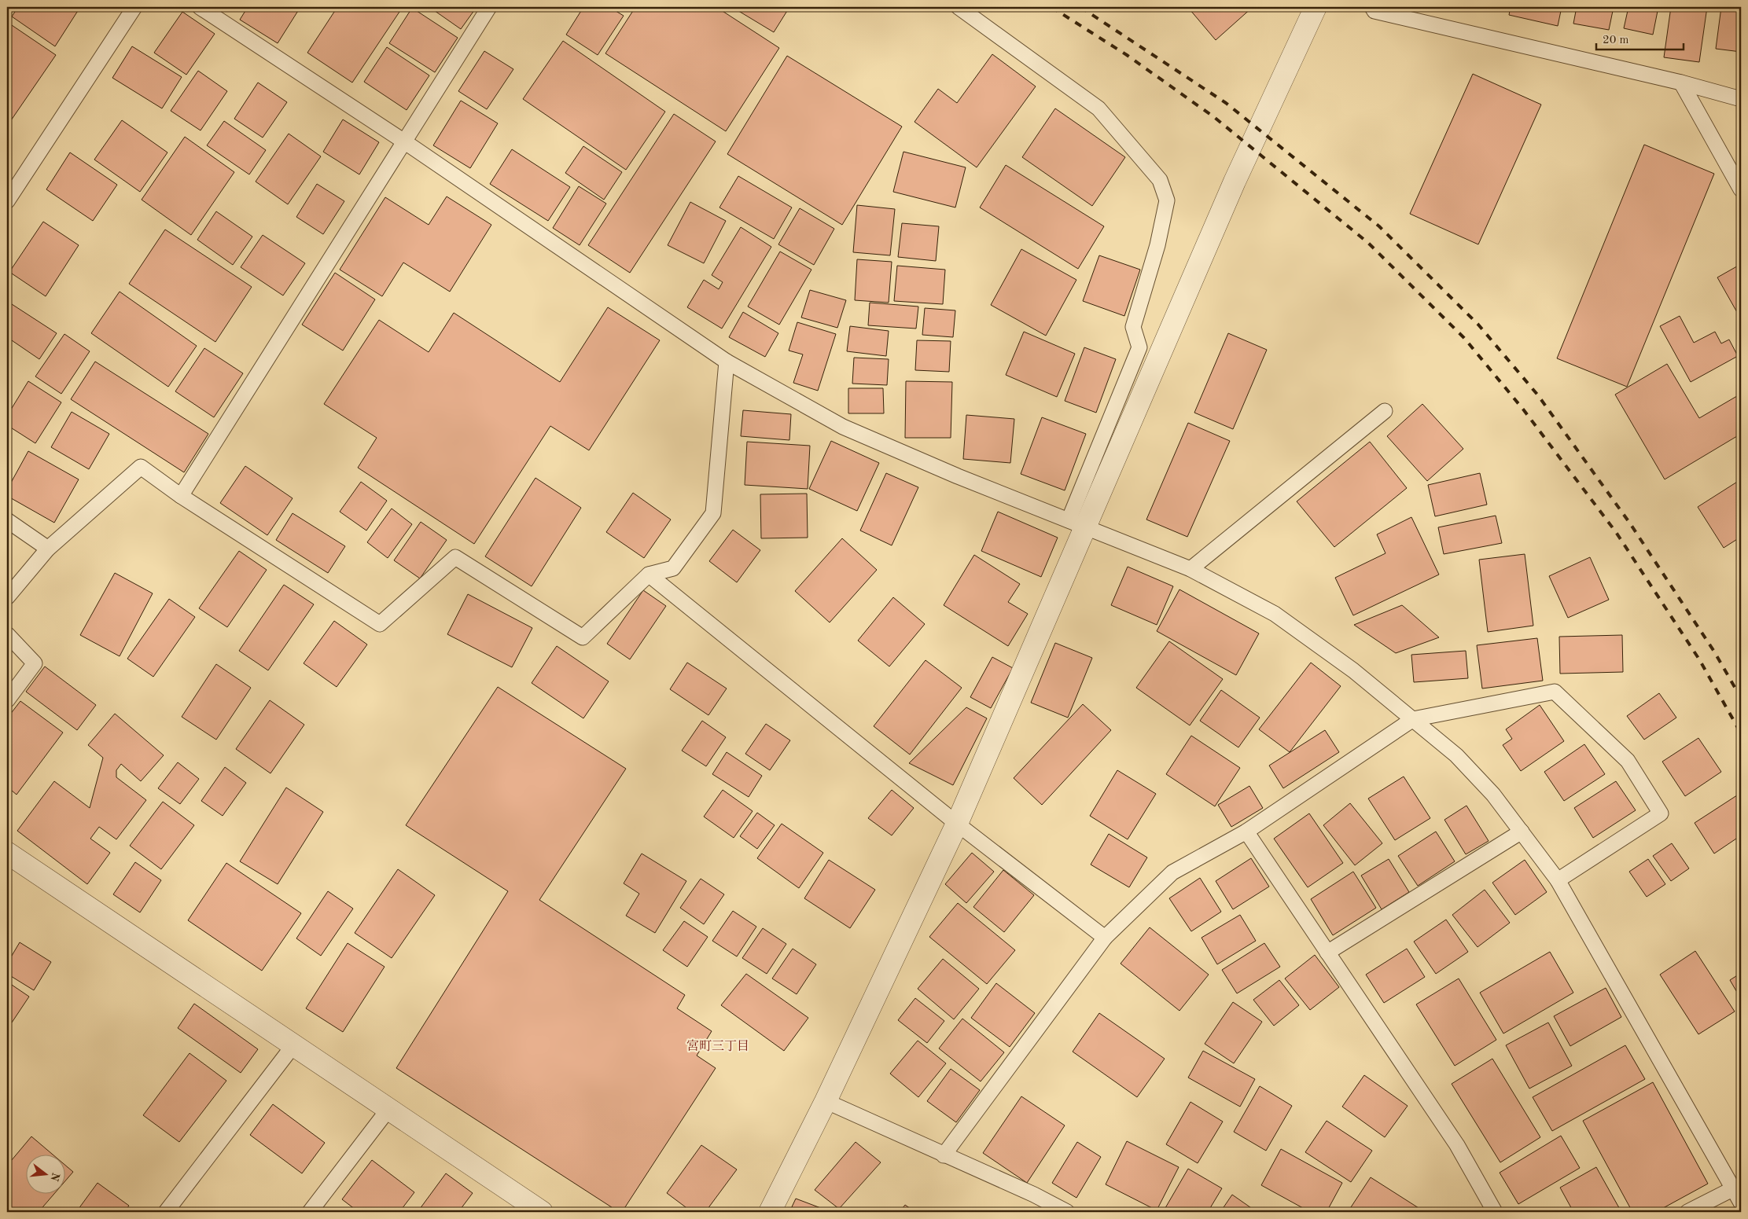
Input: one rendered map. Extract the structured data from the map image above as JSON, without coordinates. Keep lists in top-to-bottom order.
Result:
{
  "districts": ["宮町三丁目"],
  "scale_bar": "20 m",
  "north": "right"
}
